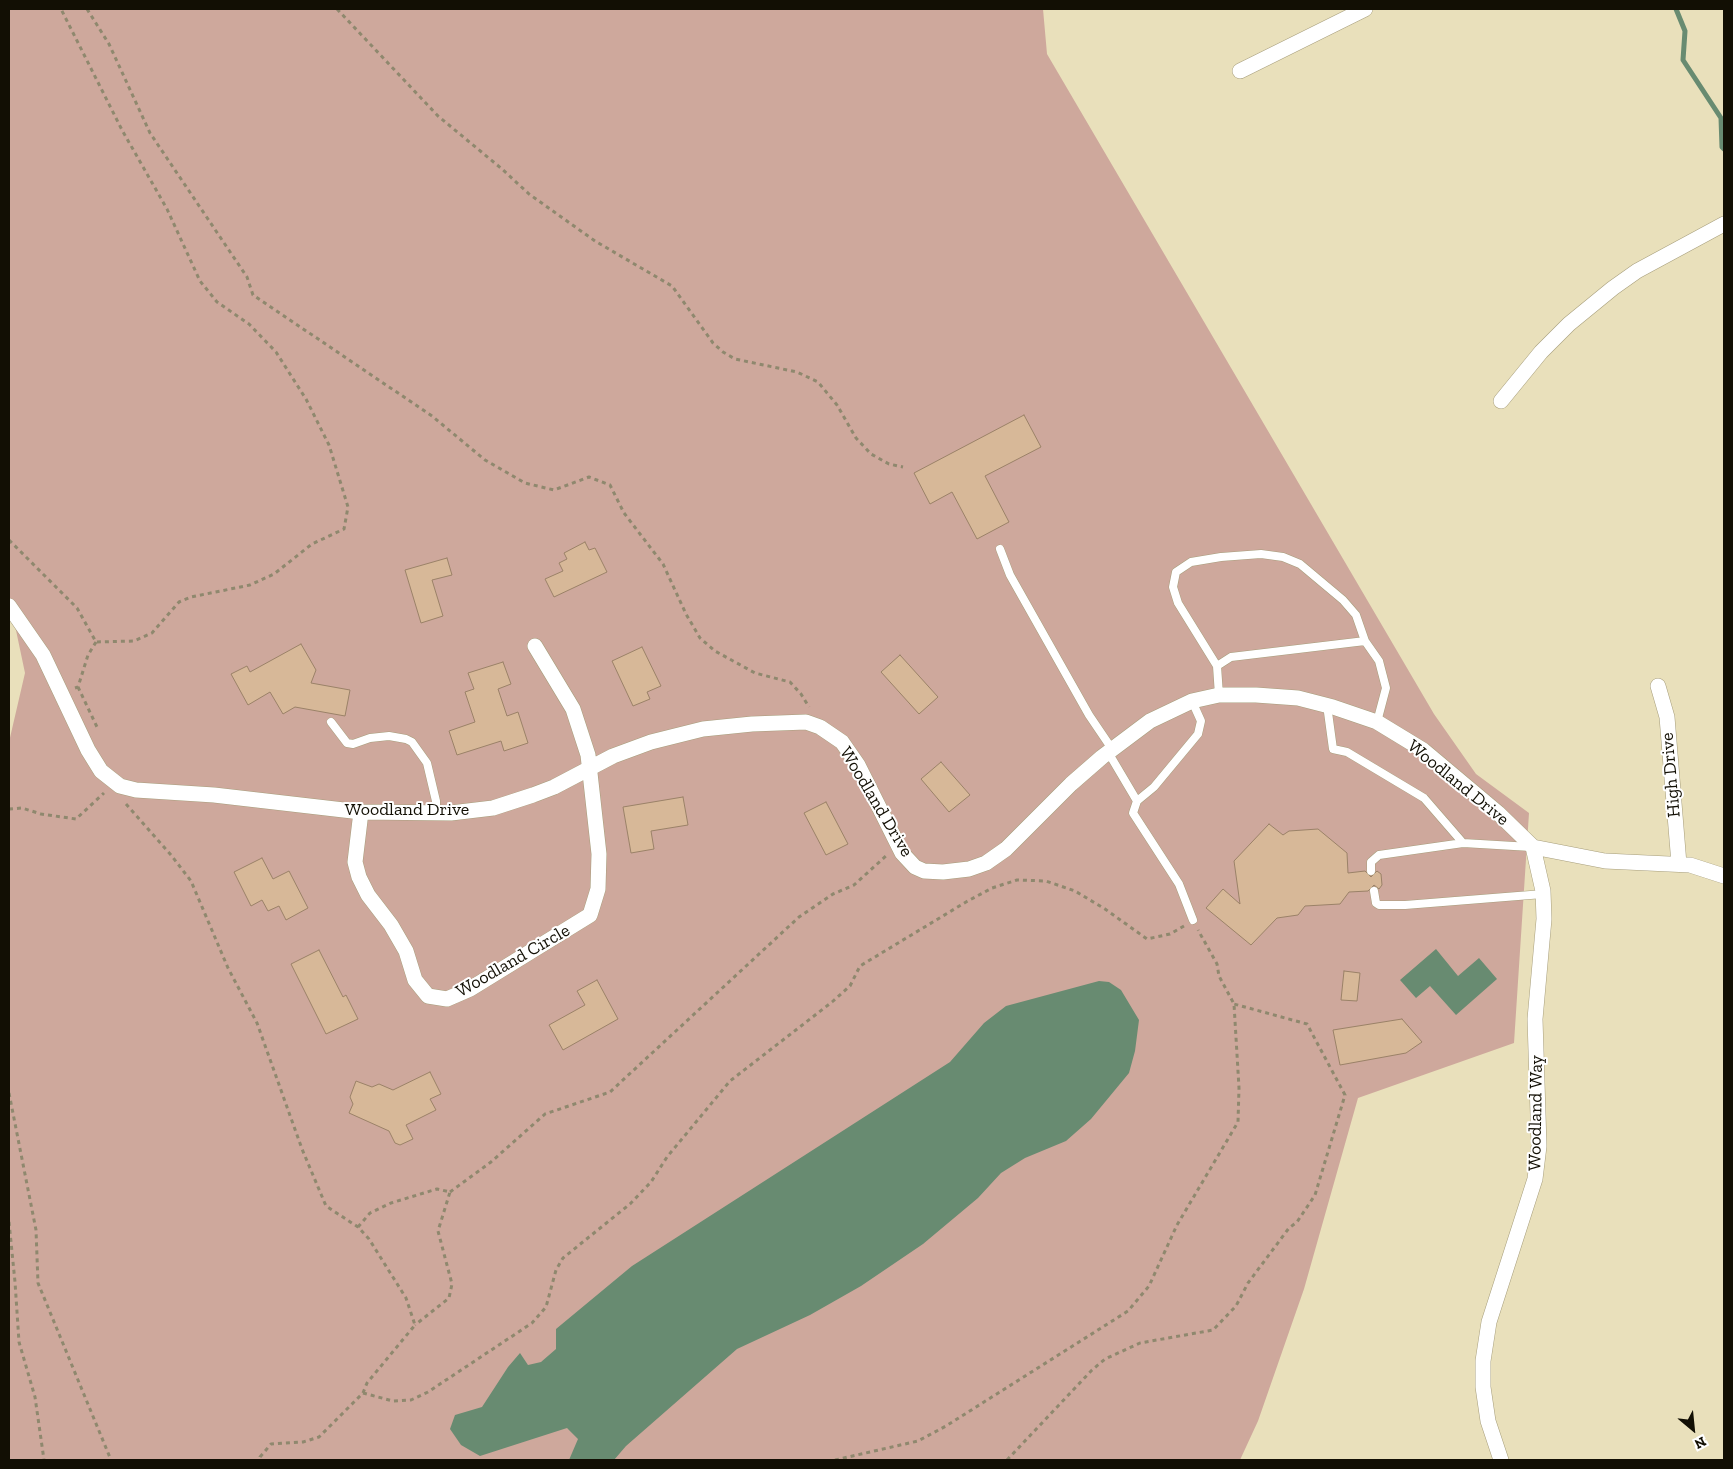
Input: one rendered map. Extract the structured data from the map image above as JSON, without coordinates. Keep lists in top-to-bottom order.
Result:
{
  "streets": {
    "street": [
      "High Drive",
      "Woodland Drive",
      "Woodland Circle",
      "Woodland Way"
    ]
  },
  "crossings": [
    ["Woodland Drive", "Woodland Circle"],
    ["Woodland Drive", "Woodland Way"]
  ],
  "north": "bottom right"
}
